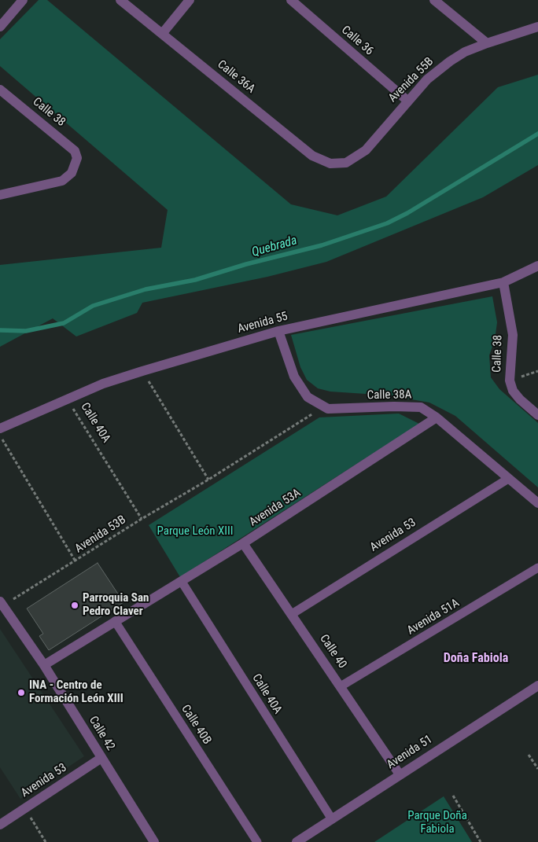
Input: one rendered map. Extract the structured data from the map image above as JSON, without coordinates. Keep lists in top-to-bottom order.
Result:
{
  "streets": {
    "street": [
      "Calle 36",
      "Calle 36A",
      "Avenida 55B",
      "Calle 38",
      "Avenida 55",
      "Calle 38A",
      "Avenida 53A",
      "Avenida 53",
      "Calle 40",
      "Calle 42",
      "Avenida 51"
    ],
    "lane": ["Calle 40A", "Avenida 51A", "Calle 40B"],
    "path": ["Avenida 53B"]
  },
  "crossings": [
    ["Calle 36", "Avenida 55B"],
    ["Calle 36A", "Avenida 55B"],
    ["Calle 38", "Avenida 55"],
    ["Avenida 55", "Calle 38A"],
    ["Avenida 55", "Calle 40A"],
    ["Calle 38A", "Avenida 53A"],
    ["Calle 38A", "Avenida 53B"],
    ["Calle 38A", "Avenida 53"],
    ["Calle 40A", "Avenida 53A"],
    ["Calle 40A", "Avenida 53B"],
    ["Calle 40A", "Avenida 51"],
    ["Avenida 53A", "Calle 40"],
    ["Avenida 53A", "Calle 40B"],
    ["Avenida 53A", "Calle 42"],
    ["Avenida 53B", "Calle 42"],
    ["Avenida 53", "Calle 40"],
    ["Avenida 53", "Calle 42"],
    ["Avenida 51A", "Calle 40"],
    ["Calle 40", "Avenida 51"]
  ],
  "districts": ["Doña Fabiola"],
  "water": ["Quebrada"],
  "parks": ["Parque León XIII", "Parque Doña Fabiola"],
  "places": ["Parroquia San Pedro Claver", "INA - Centro de Formación León XIII"]
}
